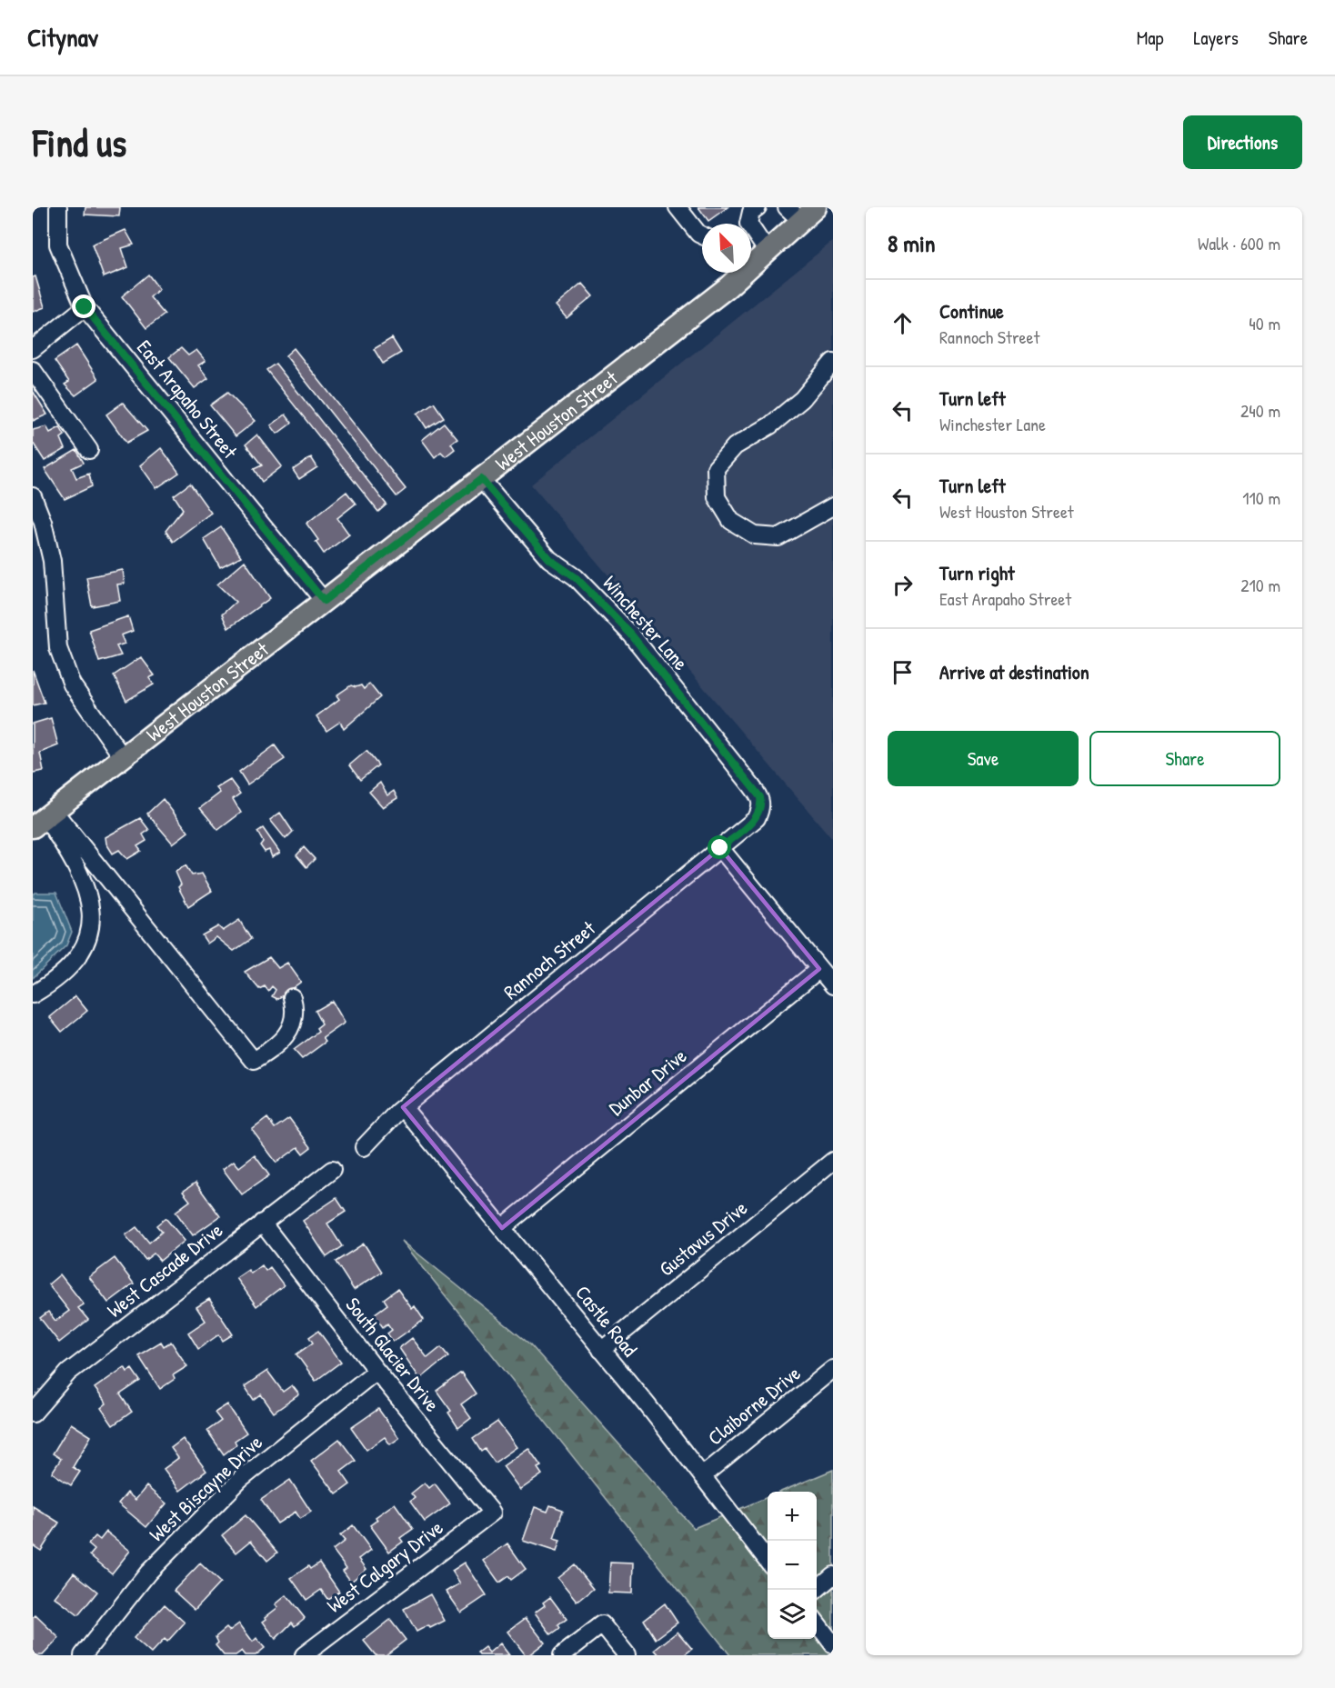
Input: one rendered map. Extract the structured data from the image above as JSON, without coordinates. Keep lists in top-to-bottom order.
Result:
{
  "streets": {
    "main road": ["West Houston Street"],
    "street": [
      "East Arapaho Street",
      "Winchester Lane",
      "Rannoch Street",
      "Dunbar Drive",
      "Gustavus Drive",
      "West Cascade Drive",
      "Castle Road",
      "South Glacier Drive",
      "Claiborne Drive",
      "West Biscayne Drive",
      "West Calgary Drive"
    ]
  },
  "crossings": [
    ["East Arapaho Street", "West Houston Street"],
    ["West Houston Street", "Winchester Lane"],
    ["Winchester Lane", "Rannoch Street"],
    ["Rannoch Street", "Castle Road"],
    ["Dunbar Drive", "Castle Road"],
    ["Gustavus Drive", "Castle Road"],
    ["West Cascade Drive", "South Glacier Drive"],
    ["Castle Road", "Claiborne Drive"],
    ["South Glacier Drive", "West Biscayne Drive"],
    ["South Glacier Drive", "West Calgary Drive"]
  ],
  "north": "top left",
  "page": {
    "header": "Citynav",
    "nav": ["Map", "Layers", "Share"],
    "buttons": [
      "Directions",
      ["Save", "Share"]
    ],
    "title": "Find us",
    "heading": ["8 min", "Walk · 600 m"],
    "list": [
      ["Continue", "Rannoch Street", "40 m"],
      ["Turn left", "Winchester Lane", "240 m"],
      ["Turn left", "West Houston Street", "110 m"],
      ["Turn right", "East Arapaho Street", "210 m"],
      "Arrive at destination"
    ],
    "map_buttons": ["+", "−"]
  }
}
